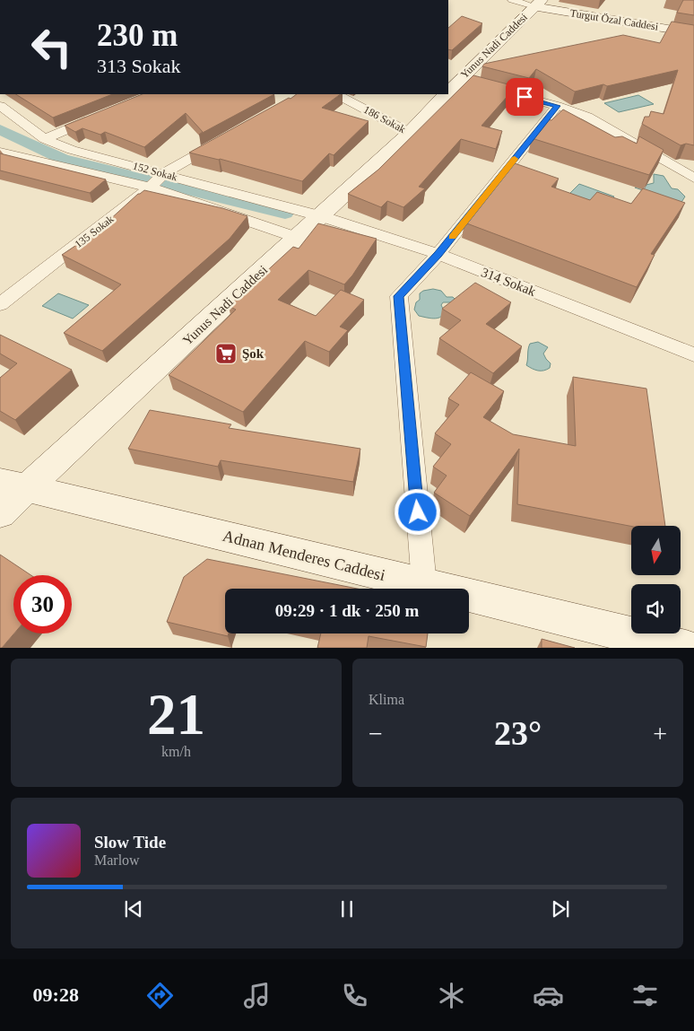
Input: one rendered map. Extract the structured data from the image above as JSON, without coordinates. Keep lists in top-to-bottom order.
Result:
{
  "streets": {
    "street": [
      "Turgut Özal Caddesi",
      "Yunus Nadi Caddesi",
      "186 Sokak",
      "152 Sokak",
      "135 Sokak",
      "314 Sokak",
      "Adnan Menderes Caddesi"
    ]
  },
  "crossings": [
    ["Turgut Özal Caddesi", "Yunus Nadi Caddesi"],
    ["Yunus Nadi Caddesi", "186 Sokak"],
    ["Yunus Nadi Caddesi", "152 Sokak"],
    ["Yunus Nadi Caddesi", "314 Sokak"],
    ["Yunus Nadi Caddesi", "Adnan Menderes Caddesi"],
    ["152 Sokak", "135 Sokak"],
    ["152 Sokak", "314 Sokak"]
  ],
  "places": {
    "supermarket": ["Şok"]
  },
  "north": "bottom",
  "page": {
    "turn": ["230 m", "313 Sokak"],
    "limit": "30",
    "trip": "09:29 · 1 dk · 250 m",
    "tile": [
      ["21", "km/h"],
      "Klima"
    ],
    "heat": ["−", "23°", "+"],
    "song": ["Slow Tide", "Marlow"],
    "tabs": "09:28"
  }
}
